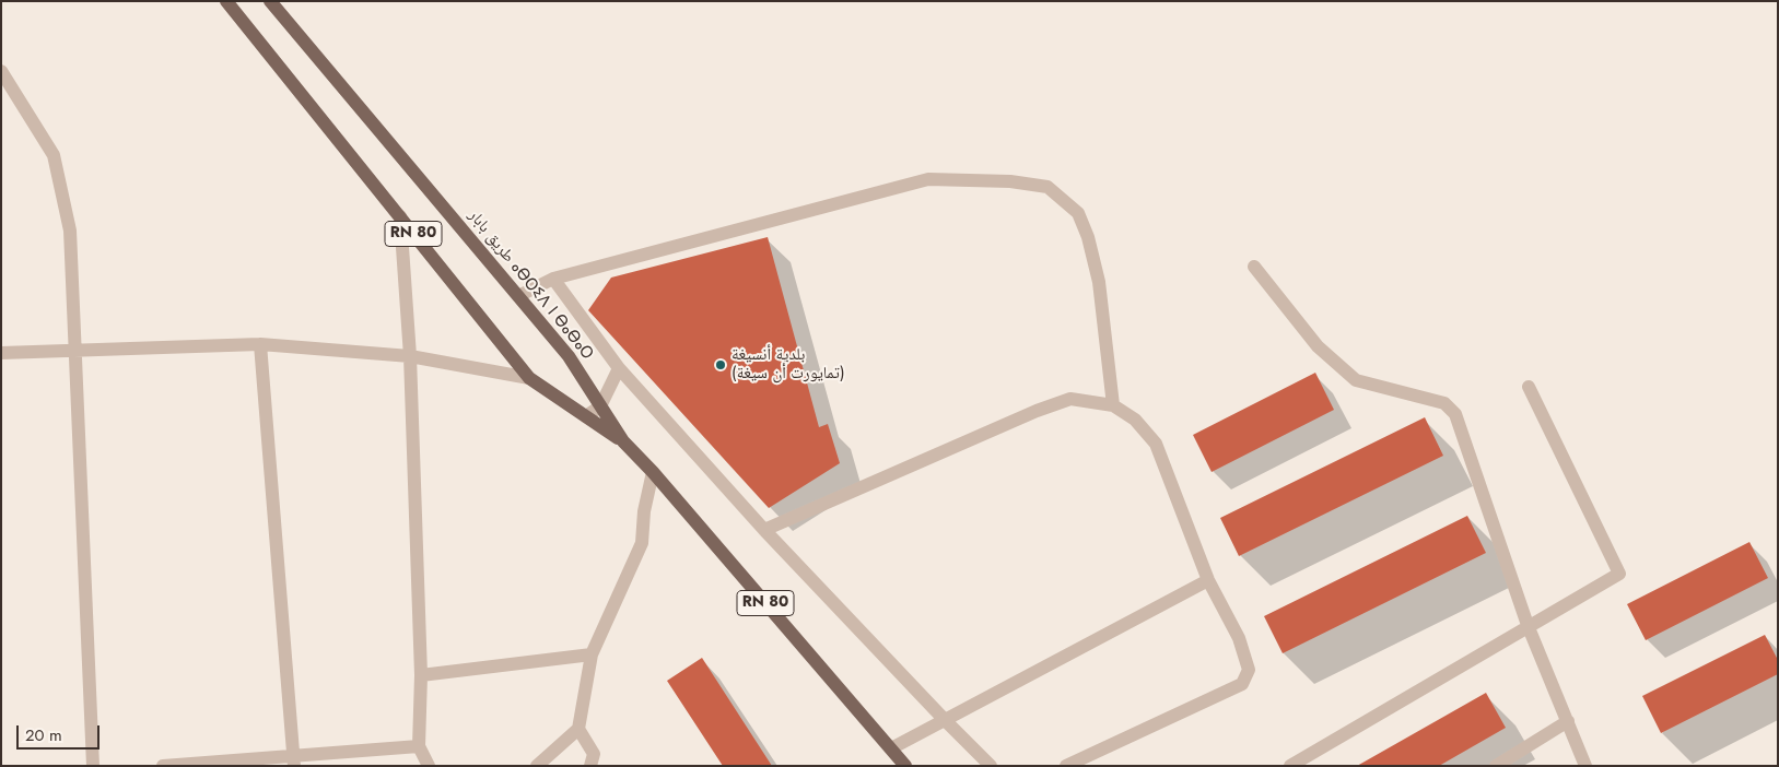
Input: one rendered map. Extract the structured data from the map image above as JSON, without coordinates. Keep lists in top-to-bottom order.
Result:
{
  "streets": {
    "main road": ["RN 80", "طريق بابار ⴰⴱⵔⵉⴷ ⵏ ⴱⴰⴱⴰⵔ"]
  },
  "crossings": [
    ["RN 80", "طريق بابار ⴰⴱⵔⵉⴷ ⵏ ⴱⴰⴱⴰⵔ"]
  ],
  "places": ["بلدية أنسيغة (تمايورت أن سيغة)"],
  "scale_bar": "20 m"
}
